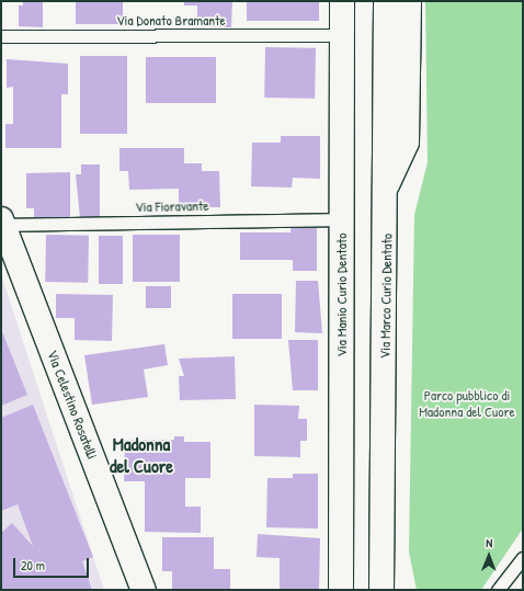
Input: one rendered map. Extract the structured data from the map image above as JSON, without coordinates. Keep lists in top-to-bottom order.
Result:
{
  "streets": {
    "main road": ["Via Manio Curio Dentato", "Via Marco Curio Dentato", "Via Celestino Rosatelli"],
    "lane": ["Via Donato Bramante", "Via Fioravante"]
  },
  "crossings": [
    ["Via Donato Bramante", "Via Manio Curio Dentato"],
    ["Via Fioravante", "Via Manio Curio Dentato"],
    ["Via Fioravante", "Via Celestino Rosatelli"]
  ],
  "districts": ["Madonna del Cuore"],
  "parks": ["Parco pubblico di Madonna del Cuore"],
  "scale_bar": "20 m",
  "north": "top"
}
